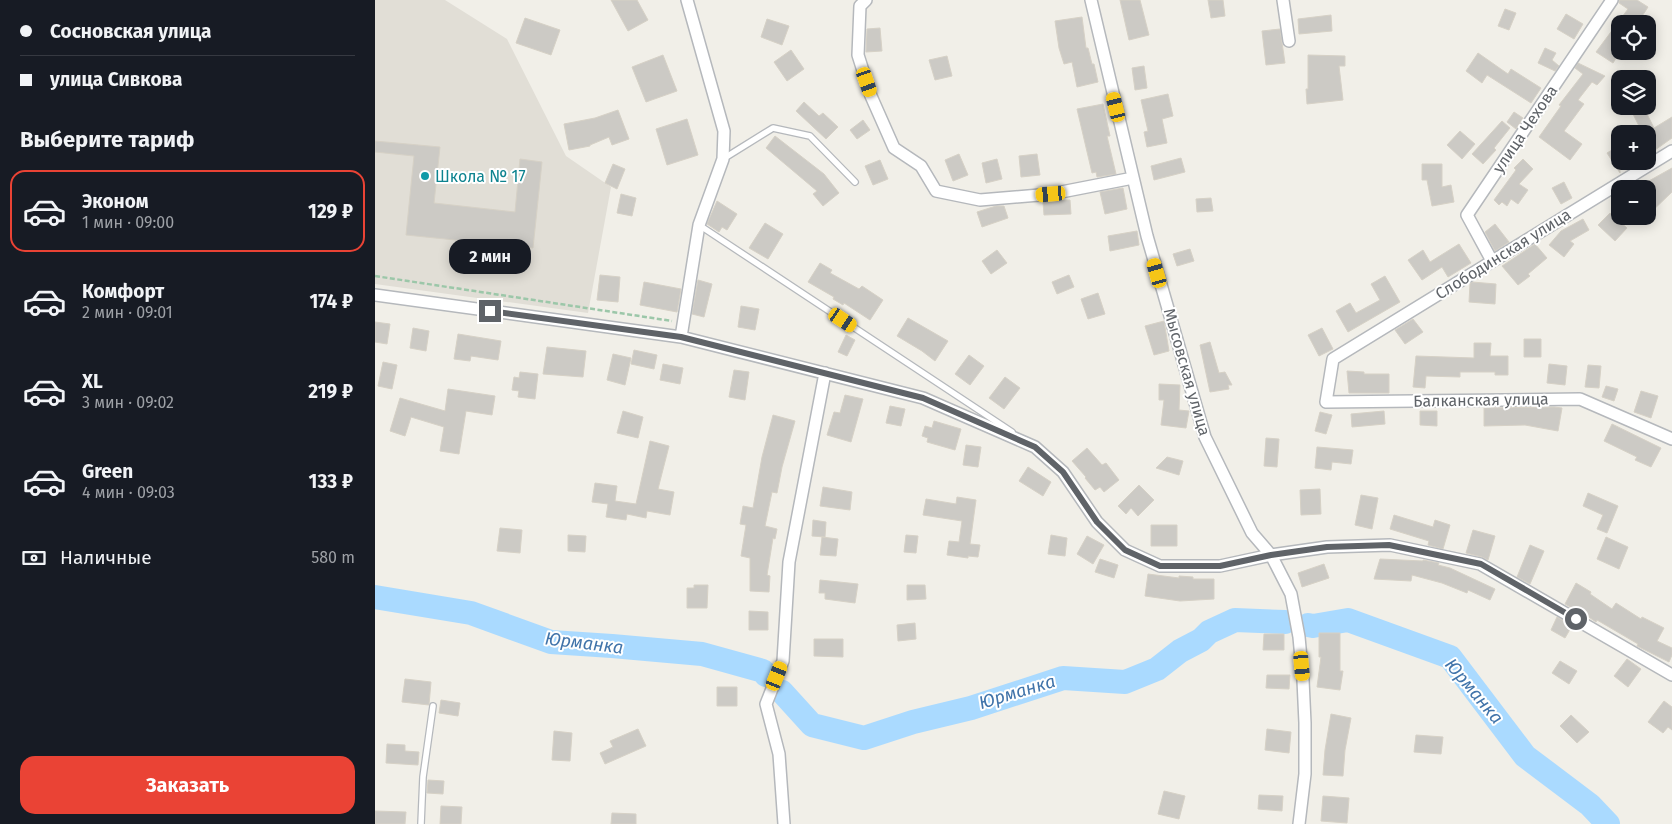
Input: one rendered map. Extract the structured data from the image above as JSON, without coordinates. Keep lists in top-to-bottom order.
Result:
{
  "streets": {
    "street": [
      "улица Чехова",
      "Слободинская улица",
      "Мысовская улица",
      "Балканская улица"
    ]
  },
  "crossings": [
    ["улица Чехова", "Слободинская улица"],
    ["Слободинская улица", "Балканская улица"]
  ],
  "water": ["Юрманка"],
  "places": ["Школа № 17"],
  "page": {
    "banner": ["Сосновская улица", "улица Сивкова"],
    "map_buttons": ["+", "−"],
    "heading": "Выберите тариф",
    "list": [
      {
        "name": "Эконом",
        "note": "1 мин · 09:00",
        "value": "129 ₽"
      },
      {
        "name": "Комфорт",
        "note": "2 мин · 09:01",
        "value": "174 ₽"
      },
      {
        "name": "XL",
        "note": "3 мин · 09:02",
        "value": "219 ₽"
      },
      {
        "name": "Green",
        "note": "4 мин · 09:03",
        "value": "133 ₽"
      }
    ],
    "bubble": "2 мин",
    "pay": ["Наличные", "580 m"],
    "buttons": "Заказать"
  }
}
